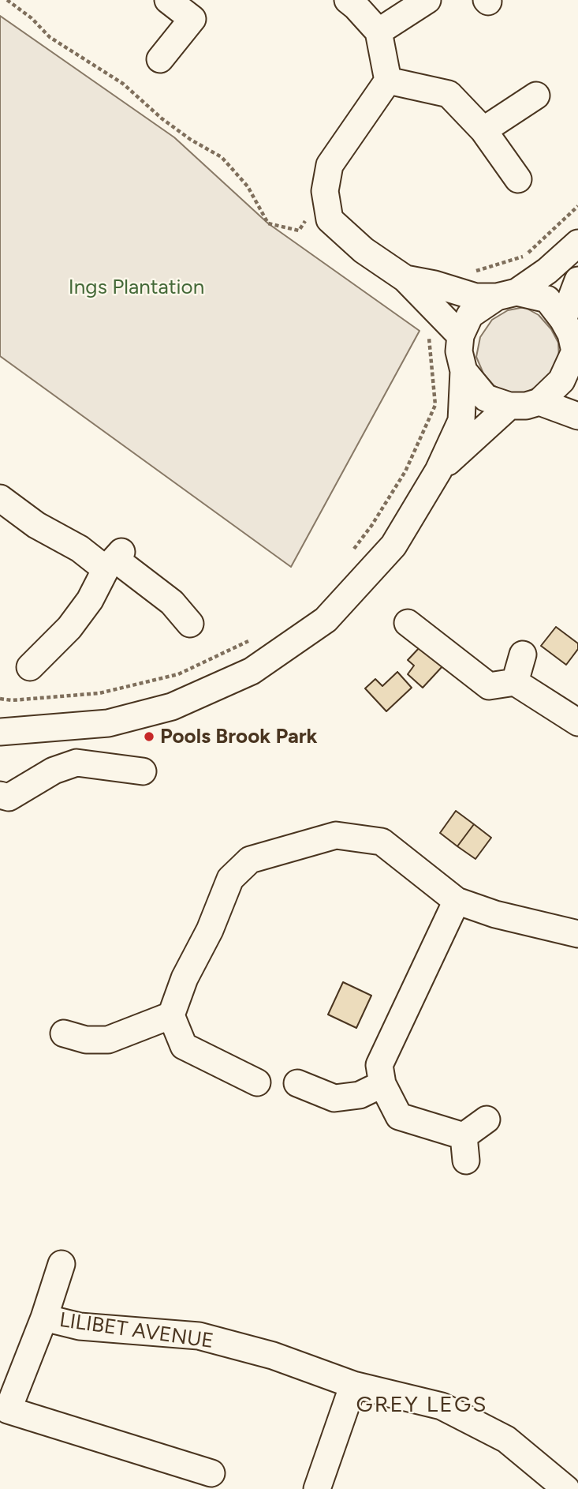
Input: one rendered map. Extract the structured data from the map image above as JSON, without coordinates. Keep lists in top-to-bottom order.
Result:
{
  "streets": {
    "street": ["LILIBET AVENUE"]
  },
  "districts": ["GREY LEGS"],
  "parks": ["Ings Plantation"],
  "places": ["Pools Brook Park"]
}
